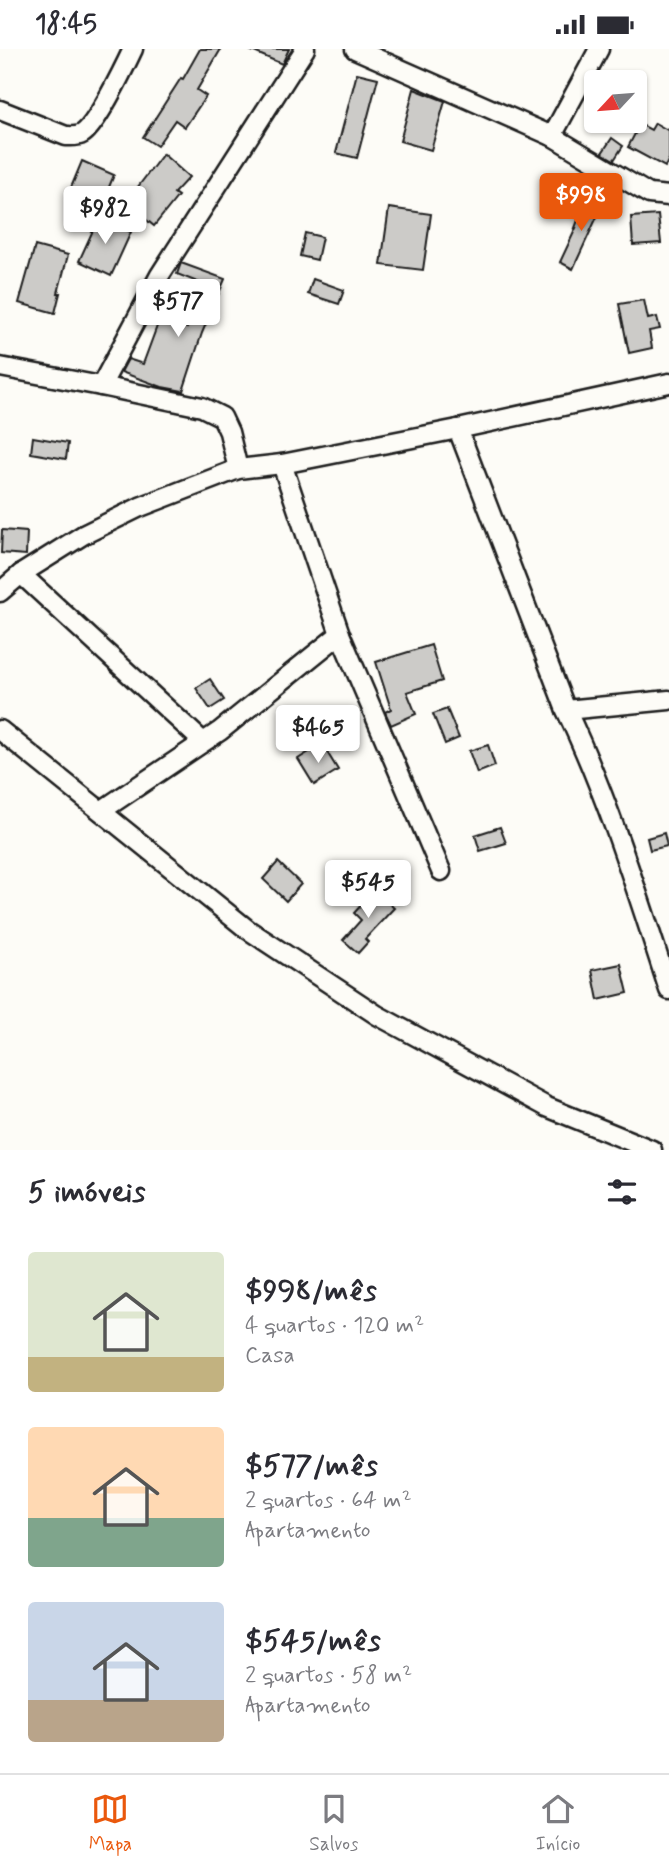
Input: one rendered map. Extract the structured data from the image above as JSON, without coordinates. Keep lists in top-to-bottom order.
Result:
{
  "north": "bottom left",
  "page": {
    "status": "18:45",
    "price": [
      "$998",
      "$982",
      "$577",
      "$465",
      "$545"
    ],
    "heading": "5 imóveis",
    "list": [
      {
        "name": "$998/mês",
        "note": "4 quartos · 120 m² · Casa"
      },
      {
        "name": "$577/mês",
        "note": "2 quartos · 64 m² · Apartamento"
      },
      {
        "name": "$545/mês",
        "note": "2 quartos · 58 m² · Apartamento"
      }
    ],
    "tabs": ["Mapa", "Salvos", "Início"]
  }
}
